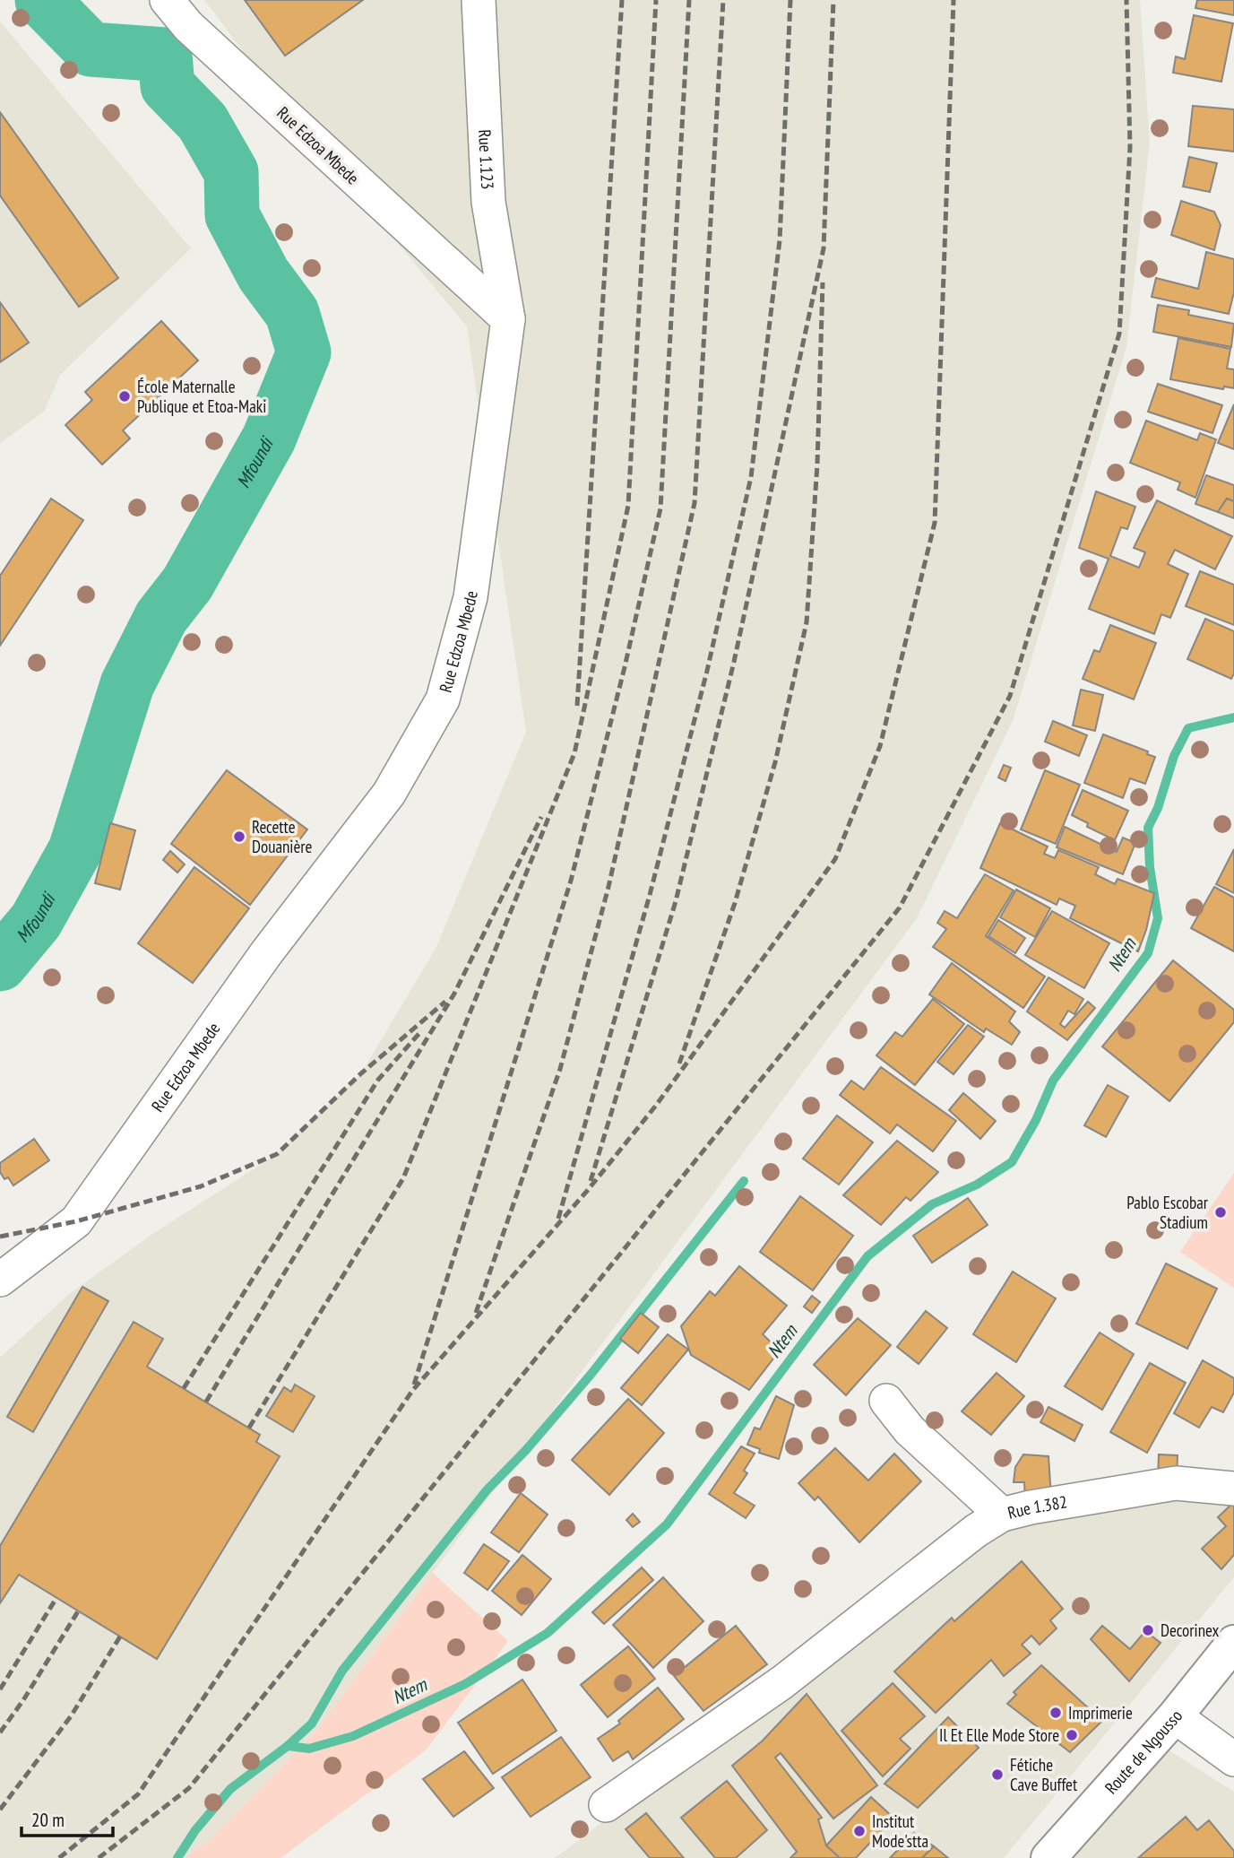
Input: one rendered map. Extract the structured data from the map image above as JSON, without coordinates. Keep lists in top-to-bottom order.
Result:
{
  "streets": {
    "main road": ["Route de Ngousso"],
    "street": ["Rue Edzoa Mbede", "Rue 1.123", "Rue 1.382"]
  },
  "crossings": [
    ["Rue Edzoa Mbede", "Rue 1.123"]
  ],
  "water": ["Mfoundi", "Ntem"],
  "places": [
    "École Maternalle Publique et Etoa-Maki",
    "Recette Douanière",
    "Pablo Escobar Stadium",
    "Decorinex",
    "Imprimerie",
    "Il Et Elle Mode Store",
    "Fétiche Cave Buffet",
    "Institut Mode'stta"
  ],
  "scale_bar": "20 m"
}
